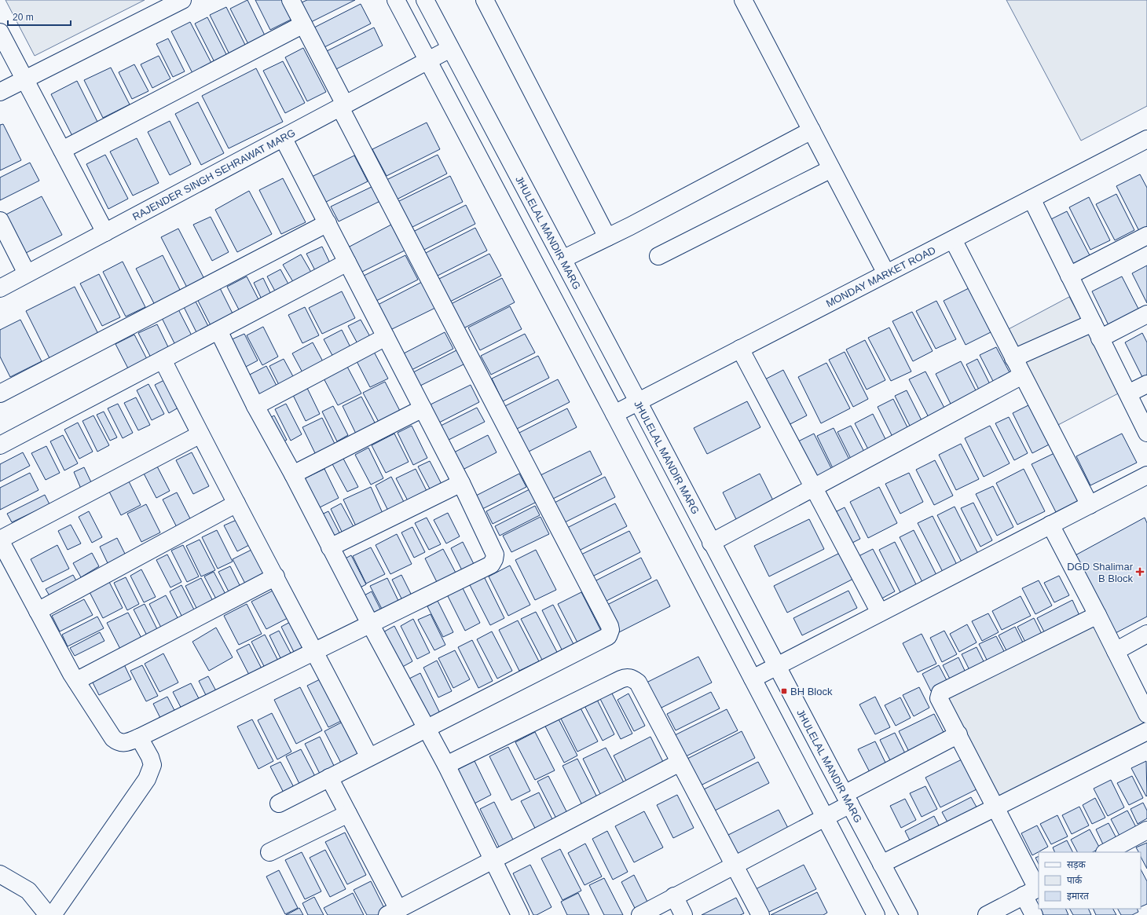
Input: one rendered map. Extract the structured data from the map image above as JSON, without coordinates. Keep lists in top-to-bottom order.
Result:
{
  "streets": {
    "street": ["RAJENDER SINGH SEHRAWAT MARG", "JHULELAL MANDIR MARG", "MONDAY MARKET ROAD"]
  },
  "crossings": [
    ["RAJENDER SINGH SEHRAWAT MARG", "JHULELAL MANDIR MARG"],
    ["JHULELAL MANDIR MARG", "MONDAY MARKET ROAD"]
  ],
  "places": {
    "health": ["DGD Shalimar B Block"],
    "transit": ["BH Block"]
  },
  "legend": ["सड़क", "पार्क", "इमारत"],
  "scale_bar": "20 m"
}
